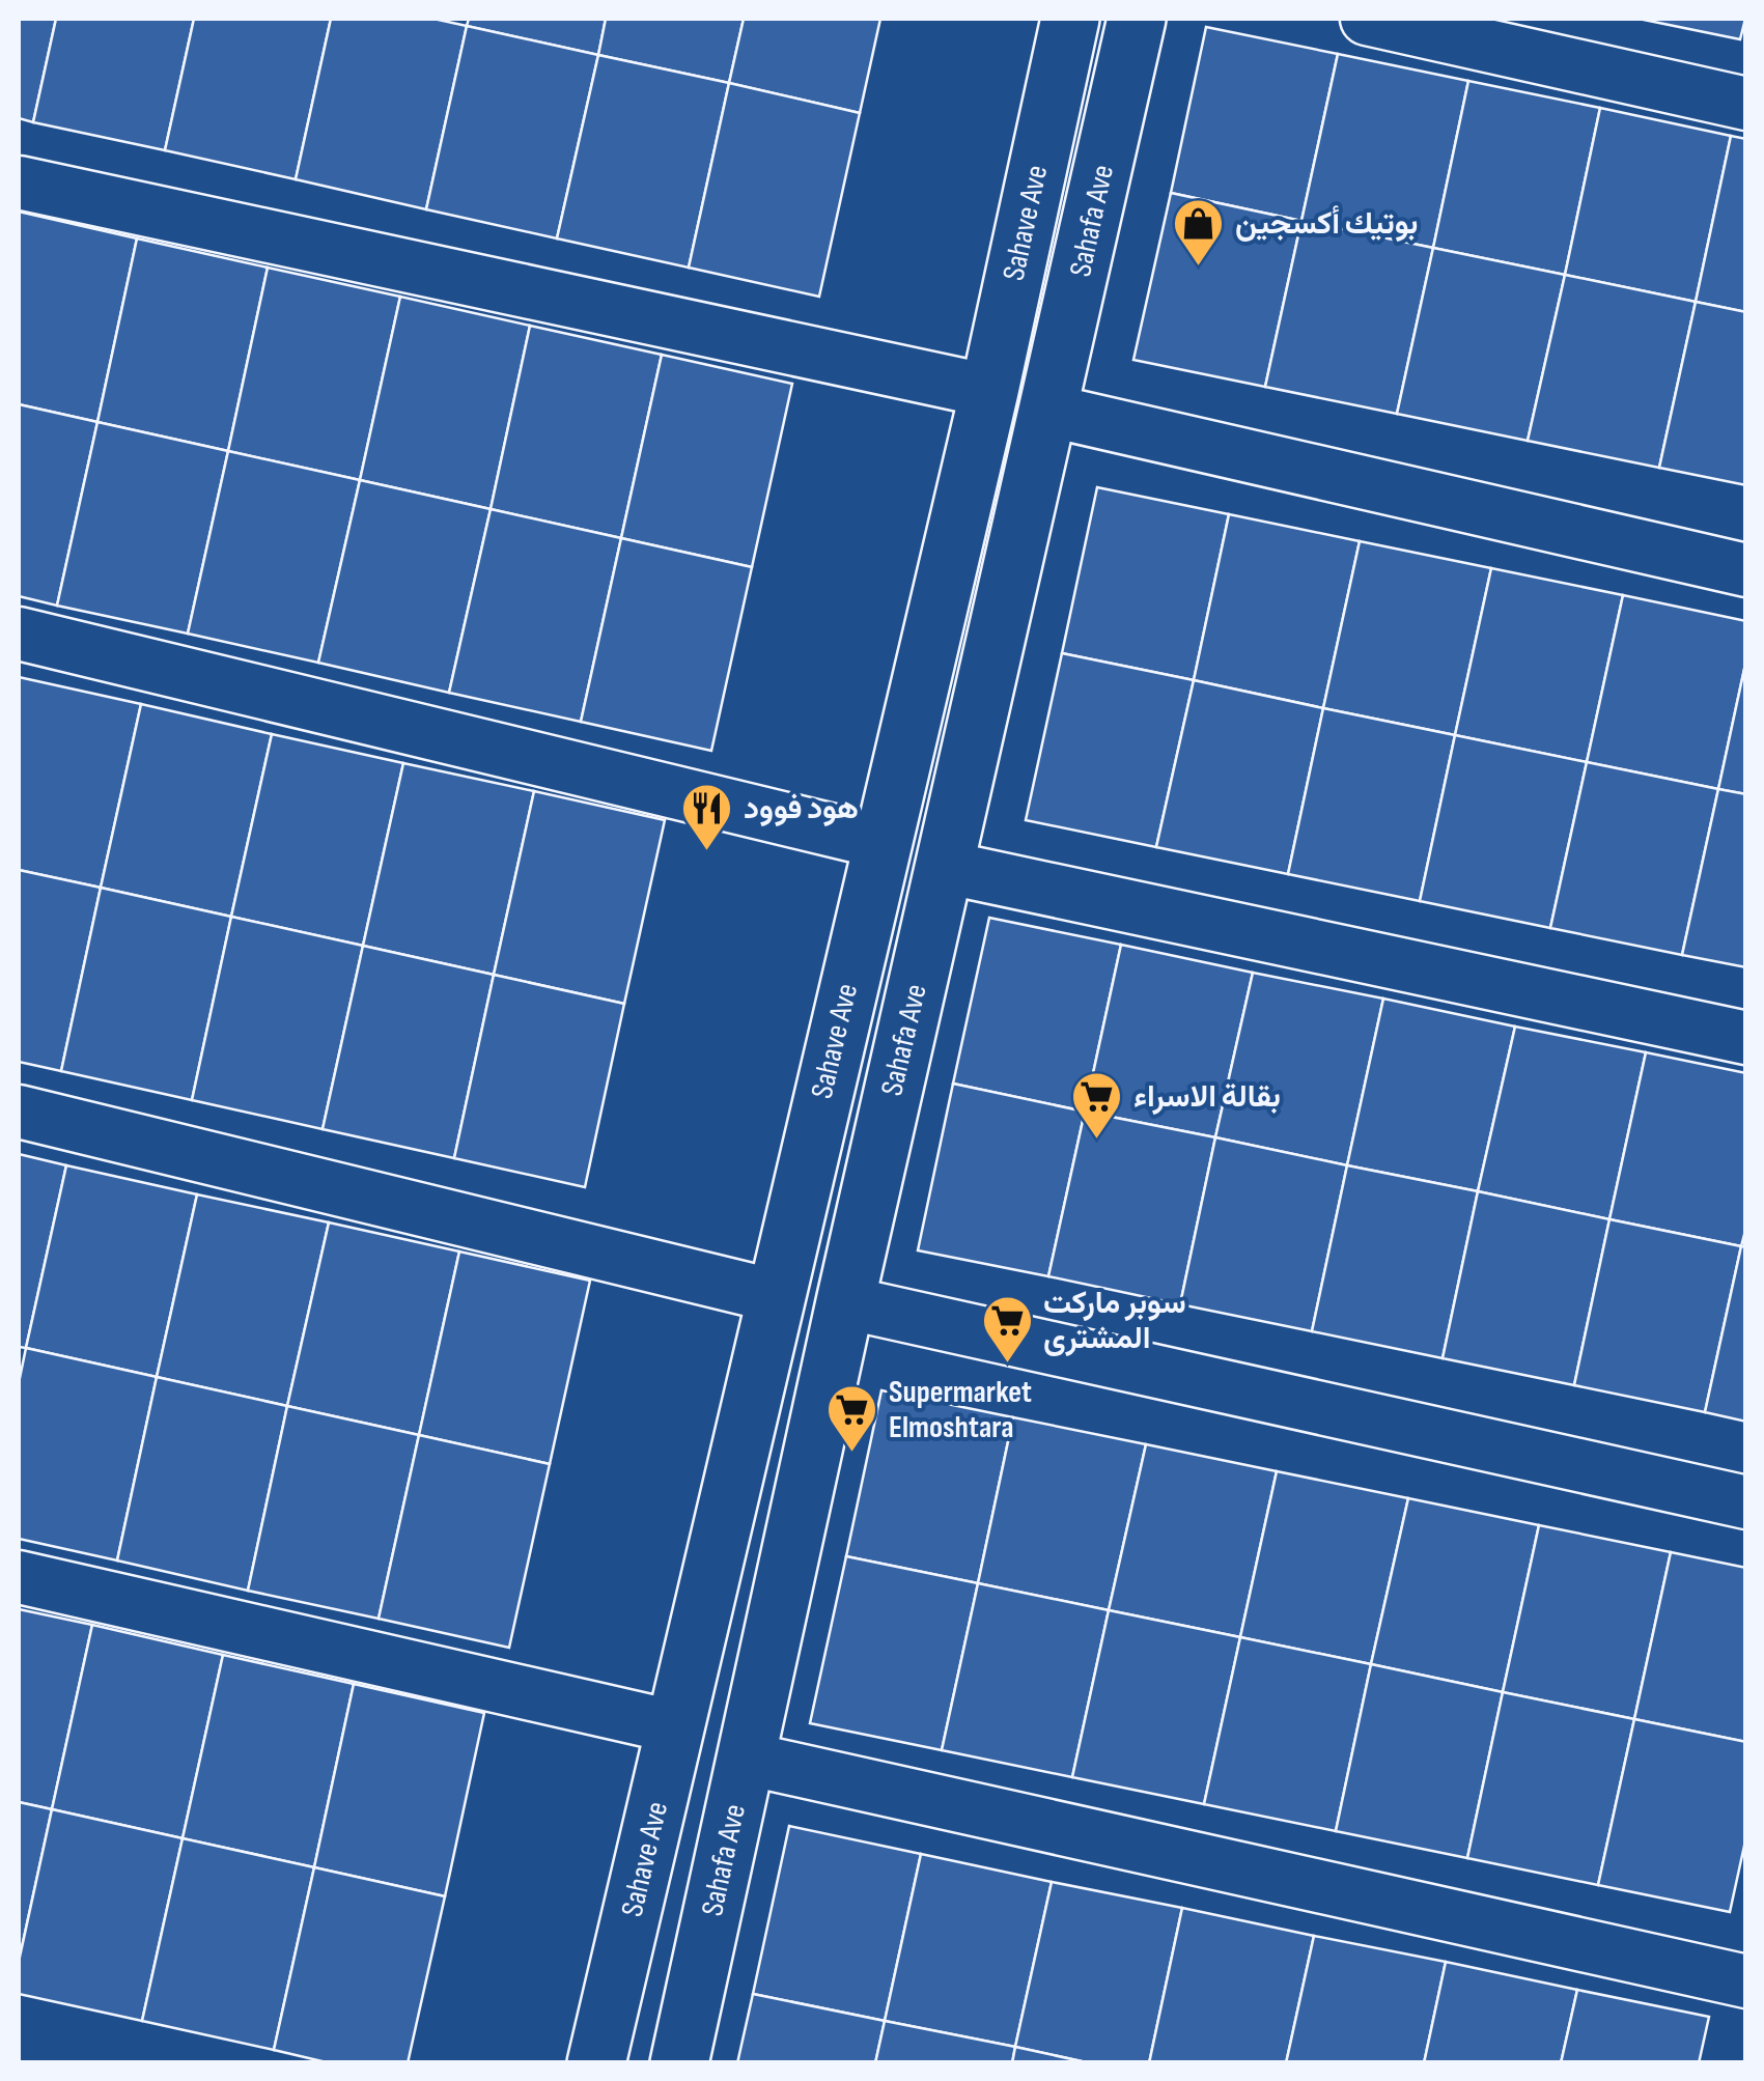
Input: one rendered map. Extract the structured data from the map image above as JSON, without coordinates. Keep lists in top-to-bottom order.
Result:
{
  "streets": {
    "main road": ["Sahafa Ave", "Sahave Ave"]
  },
  "places": {
    "shop": ["بوتيك أكسجين"],
    "restaurant": ["هود فوود"],
    "supermarket": ["بقالة الاسراء", "سوبر ماركت المشترى", "Supermarket Elmoshtara"]
  }
}
